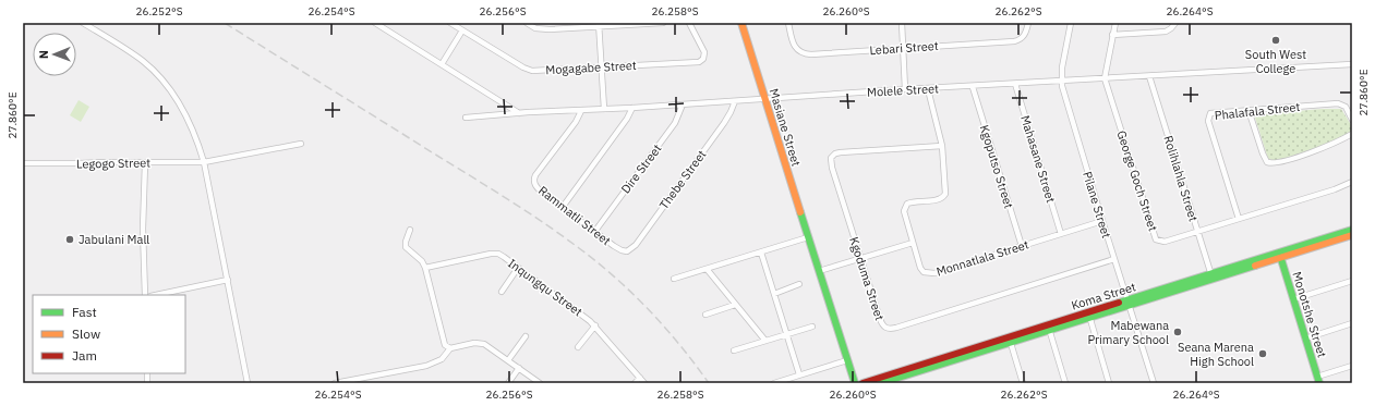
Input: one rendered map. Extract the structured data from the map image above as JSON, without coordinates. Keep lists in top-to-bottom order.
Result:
{
  "streets": {
    "main road": ["Masiane Street", "Koma Street", "Monotshe Street"],
    "street": [
      "Lebari Street",
      "Mogagabe Street",
      "Molele Street",
      "Phalafala Street",
      "Mahasane Street",
      "Legogo Street",
      "Kgoputso Street",
      "Dire Street",
      "Rolihlahla Street",
      "Thebe Street",
      "George Goch Street",
      "Pilane Street",
      "Rammatli Street",
      "Monnatlala Street",
      "Kgoduma Street",
      "Inqungqu Street"
    ]
  },
  "crossings": [
    ["Molele Street", "Masiane Street"],
    ["Molele Street", "Mahasane Street"],
    ["Molele Street", "Kgoputso Street"],
    ["Molele Street", "Dire Street"],
    ["Molele Street", "Rolihlahla Street"],
    ["Molele Street", "Thebe Street"],
    ["Molele Street", "George Goch Street"],
    ["Molele Street", "Pilane Street"],
    ["Molele Street", "Rammatli Street"],
    ["Molele Street", "Monnatlala Street"],
    ["Phalafala Street", "George Goch Street"],
    ["Mahasane Street", "Monnatlala Street"],
    ["Kgoputso Street", "Monnatlala Street"],
    ["Dire Street", "Rammatli Street"],
    ["Rolihlahla Street", "George Goch Street"],
    ["Rolihlahla Street", "Koma Street"],
    ["Thebe Street", "Rammatli Street"],
    ["Pilane Street", "Monnatlala Street"],
    ["Pilane Street", "Kgoduma Street"],
    ["Pilane Street", "Koma Street"],
    ["Monnatlala Street", "Kgoduma Street"],
    ["Koma Street", "Monotshe Street"]
  ],
  "places": [
    "South West College",
    "Jabulani Mall",
    "Mabewana Primary School",
    "Seana Marena High School"
  ],
  "legend": ["Fast", "Slow", "Jam"],
  "north": "left",
  "coordinates": [
    "26.252°S",
    "26.254°S",
    "26.256°S",
    "26.258°S",
    "26.260°S",
    "26.262°S",
    "26.264°S",
    "27.860°E"
  ]
}
